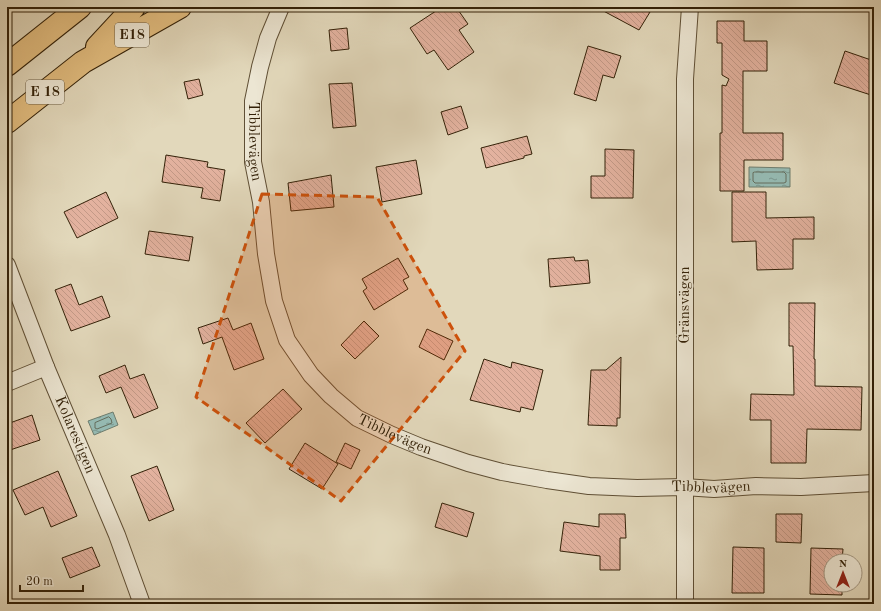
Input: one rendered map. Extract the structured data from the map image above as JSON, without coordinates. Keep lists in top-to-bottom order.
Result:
{
  "streets": {
    "highway": ["E18", "E 18"],
    "street": ["Tibblevägen", "Gränsvägen", "Kolarestigen"]
  },
  "crossings": [
    ["E18", "E 18"],
    ["Tibblevägen", "Gränsvägen"]
  ],
  "scale_bar": "20 m",
  "north": "top"
}
